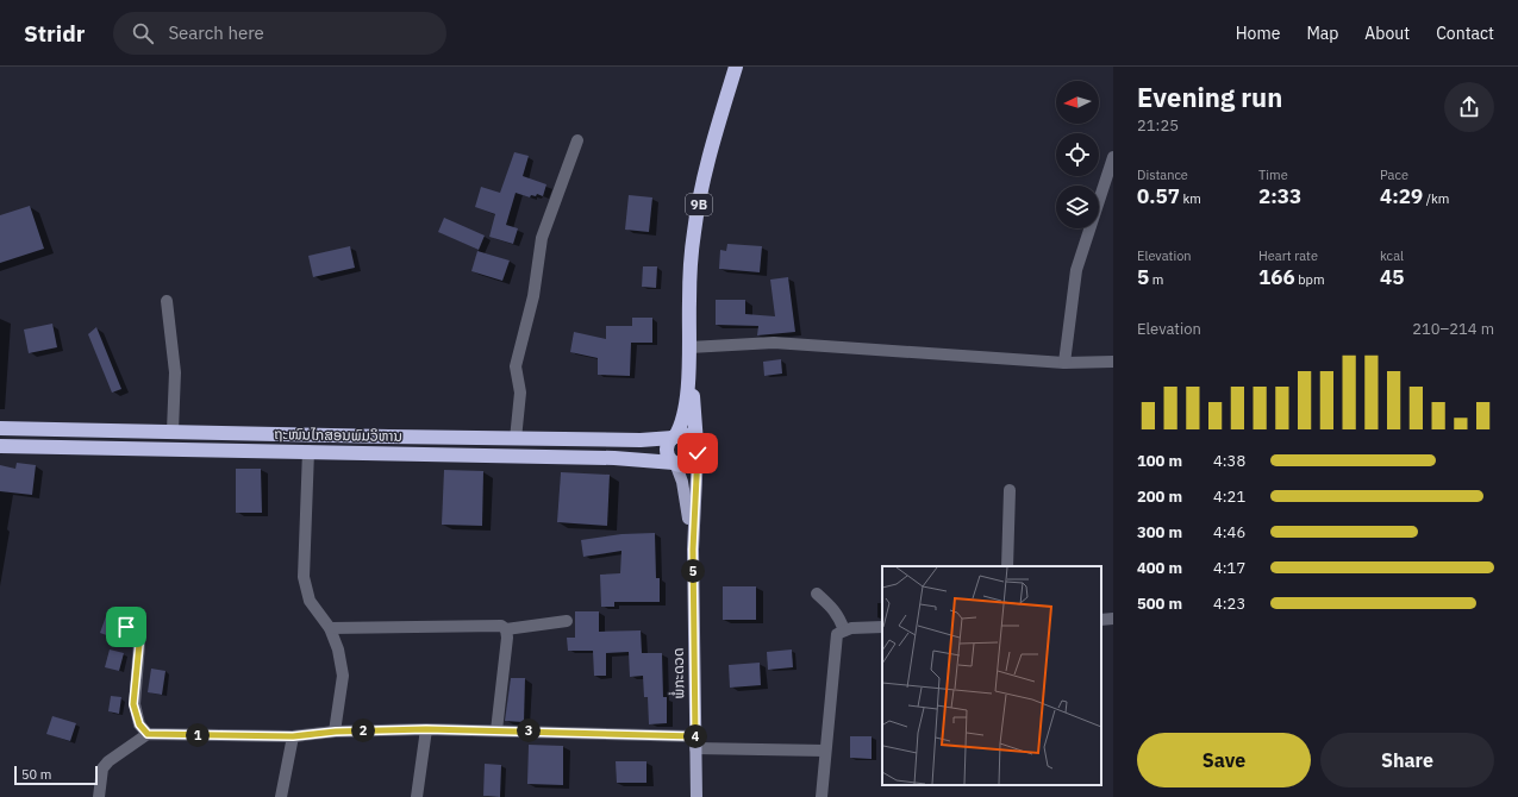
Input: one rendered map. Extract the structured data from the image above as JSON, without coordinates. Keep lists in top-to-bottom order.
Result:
{
  "streets": {
    "highway": ["9B", "ຖະໜົນໄກສອນພົມວິຫານ"],
    "main road": ["ພໍ່ກະດວດ"]
  },
  "crossings": [
    ["9B", "ຖະໜົນໄກສອນພົມວິຫານ"],
    ["9B", "ພໍ່ກະດວດ"]
  ],
  "scale_bar": "50 m",
  "north": "left",
  "page": {
    "header": "Stridr",
    "search": "Search here",
    "nav": [
      "Home",
      "Map",
      "About",
      "Contact"
    ],
    "heading": ["Evening run", "21:25"],
    "stats": [
      ["Distance", "0.57 km"],
      ["Time", "2:33"],
      ["Pace", "4:29 /km"],
      ["Elevation", "5 m"],
      ["Heart rate", "166 bpm"],
      ["kcal", "45"]
    ],
    "chart": ["Elevation", "210–214 m"],
    "list": [
      {
        "name": "100 m",
        "note": "4:38"
      },
      {
        "name": "200 m",
        "note": "4:21"
      },
      {
        "name": "300 m",
        "note": "4:46"
      },
      {
        "name": "400 m",
        "note": "4:17"
      },
      {
        "name": "500 m",
        "note": "4:23"
      }
    ],
    "pins": [
      "5",
      "2",
      "3",
      "1",
      "4"
    ],
    "buttons": ["Save", "Share"],
    "scale": "50 m"
  }
}
